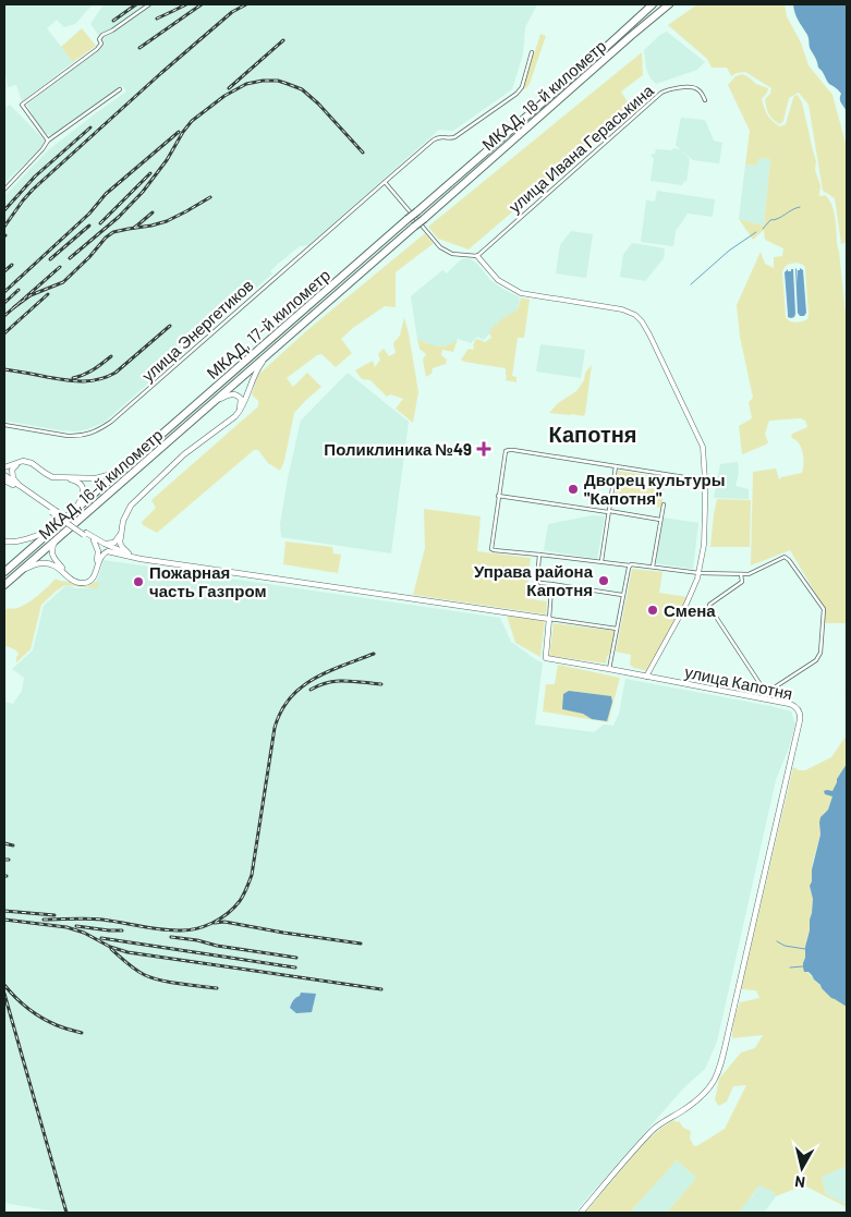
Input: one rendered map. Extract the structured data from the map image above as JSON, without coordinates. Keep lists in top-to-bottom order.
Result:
{
  "streets": {
    "highway": ["МКАД, 18-й километр", "МКАД, 17-й километр", "МКАД, 16-й километр"],
    "main road": ["улица Капотня"],
    "street": ["улица Ивана Гераськина", "улица Энергетиков"]
  },
  "crossings": [
    ["МКАД, 18-й километр", "МКАД, 17-й километр"],
    ["МКАД, 17-й километр", "МКАД, 16-й километр"]
  ],
  "districts": ["Капотня"],
  "places": {
    "health": ["Поликлиника №49"],
    "other": [
      "Дворец культуры \"Капотня\"",
      "Управа района Капотня",
      "Пожарная часть Газпром",
      "Смена"
    ]
  },
  "north": "bottom"
}
